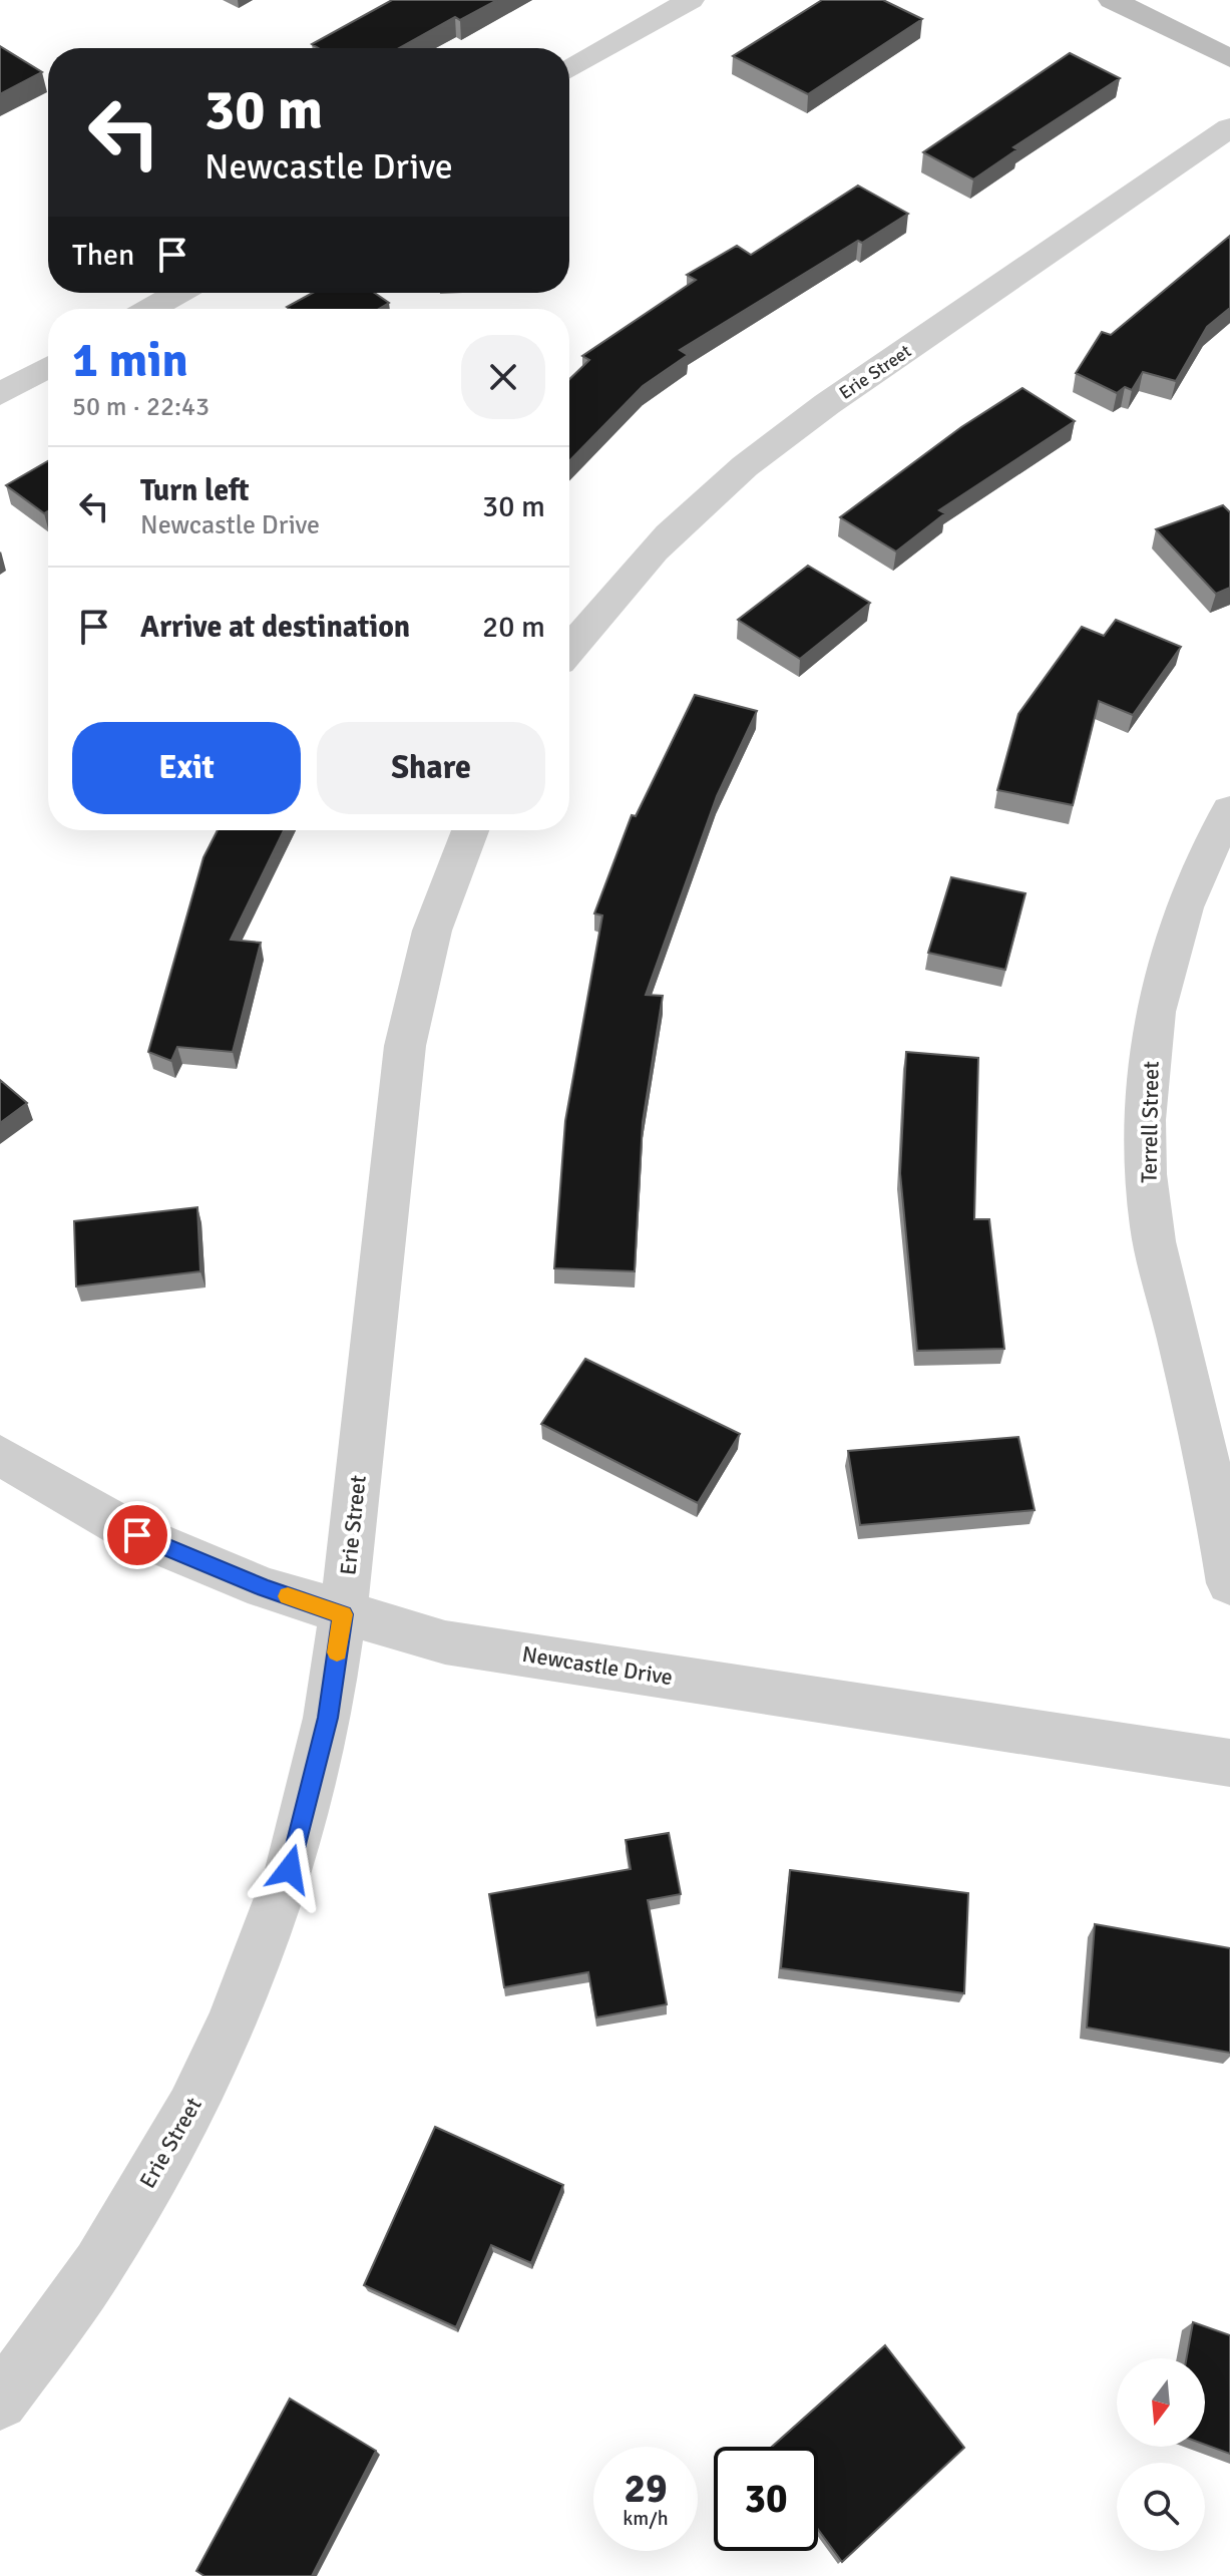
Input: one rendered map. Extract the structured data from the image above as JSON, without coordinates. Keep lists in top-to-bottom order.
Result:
{
  "streets": {
    "street": ["Erie Street", "Terrell Street", "Newcastle Drive"]
  },
  "crossings": [
    ["Erie Street", "Newcastle Drive"]
  ],
  "north": "bottom",
  "page": {
    "turn": ["30 m", "Newcastle Drive"],
    "then": "Then",
    "heading": ["1 min", "50 m · 22:43"],
    "list": [
      {
        "name": "Turn left",
        "note": "Newcastle Drive",
        "value": "30 m"
      },
      {
        "name": "Arrive at destination",
        "value": "20 m"
      }
    ],
    "buttons": ["Exit", "Share"],
    "speed": "29 km/h",
    "limit": "30"
  }
}
